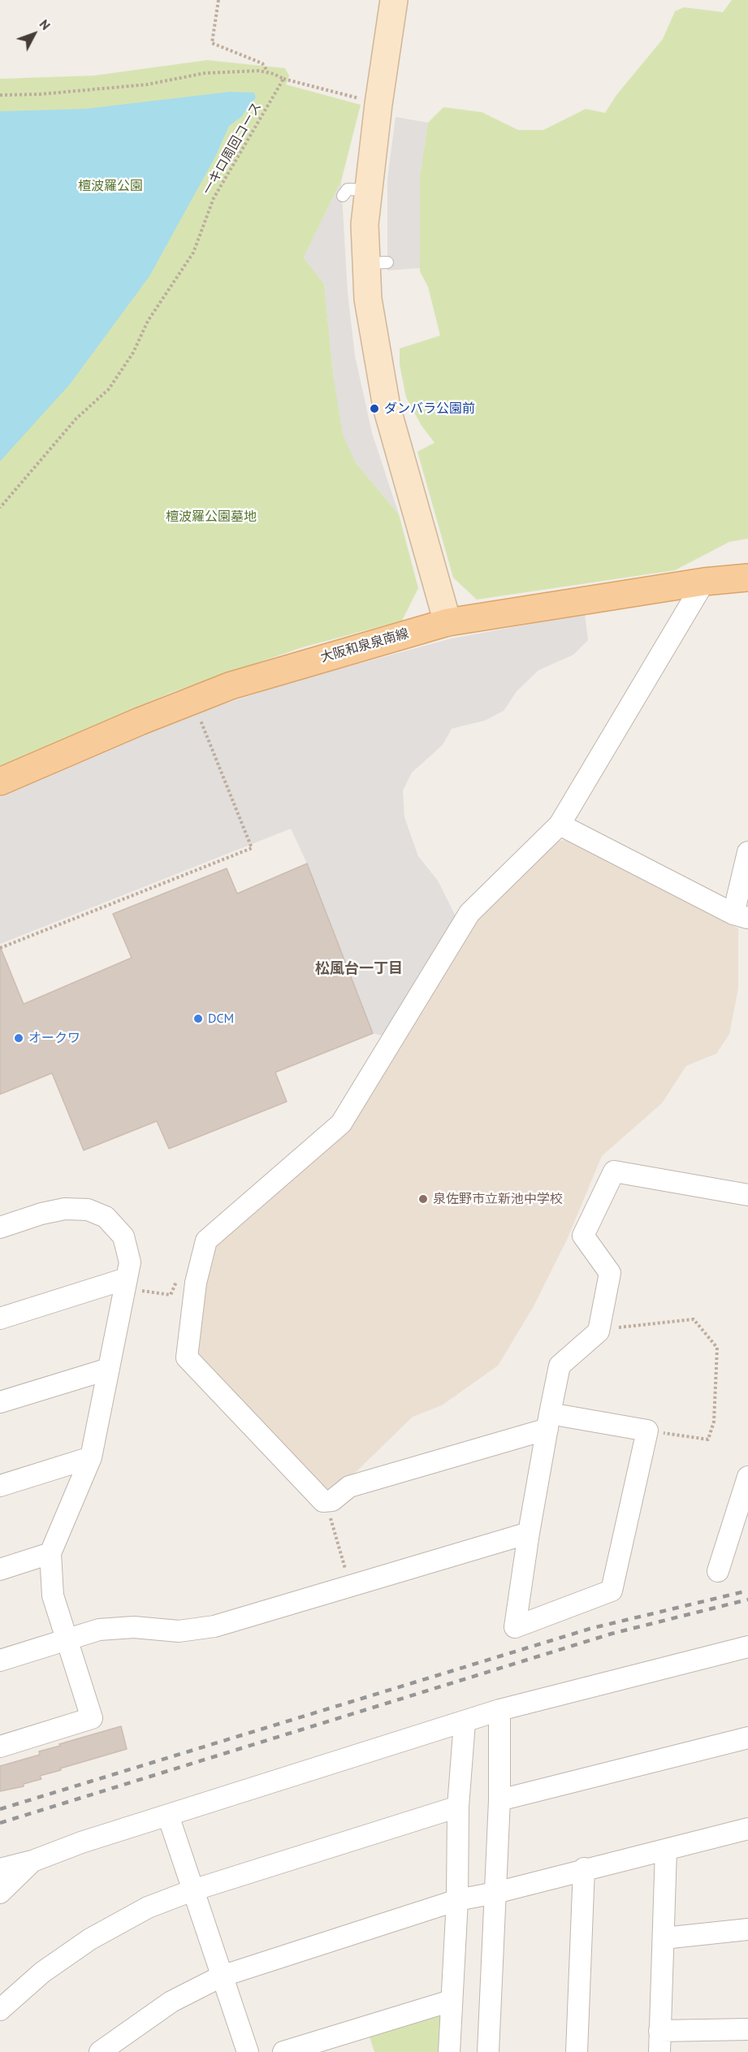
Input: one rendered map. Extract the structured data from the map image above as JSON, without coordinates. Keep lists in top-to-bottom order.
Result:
{
  "streets": {
    "main road": ["大阪和泉泉南線"],
    "path": ["一キロ周回コース"]
  },
  "districts": ["松風台一丁目"],
  "parks": ["檀波羅公園", "檀波羅公園墓地"],
  "places": [
    "ダンバラ公園前",
    "DCM",
    "オークワ",
    "泉佐野市立新池中学校"
  ],
  "north": "top right"
}
